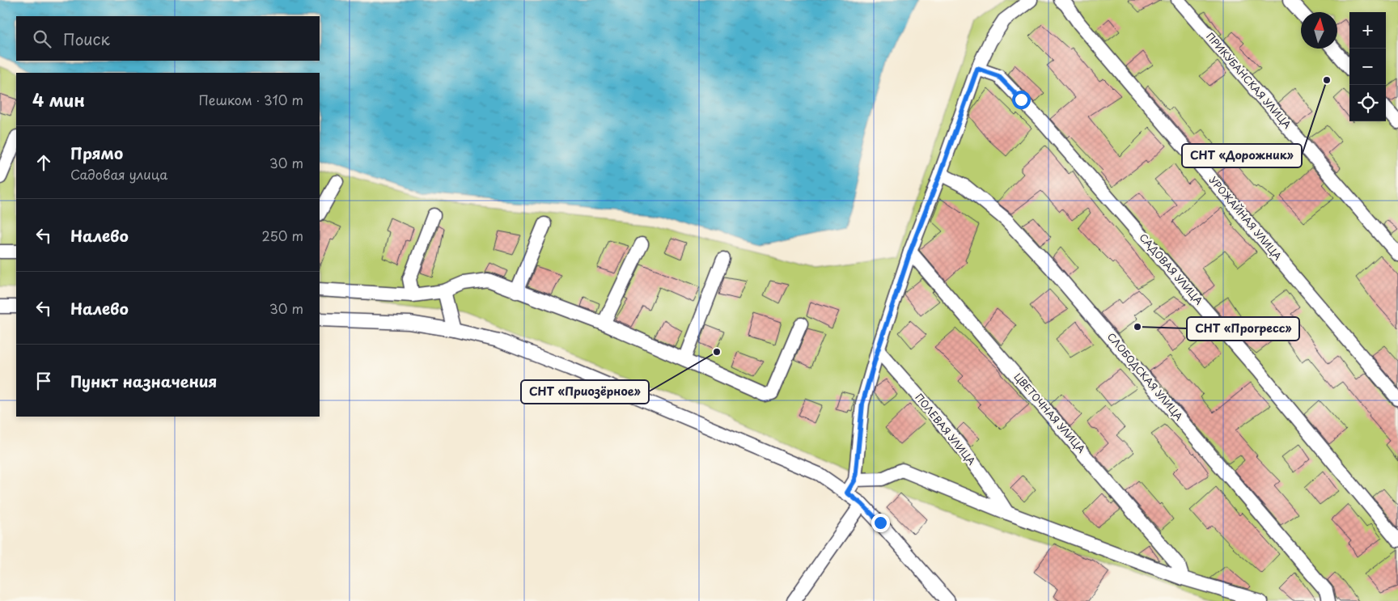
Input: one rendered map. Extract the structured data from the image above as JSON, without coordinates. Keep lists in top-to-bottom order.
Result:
{
  "streets": {
    "street": [
      "ПРИКУБАНСКАЯ УЛИЦА",
      "УРОЖАЙНАЯ УЛИЦА",
      "САДОВАЯ УЛИЦА",
      "СЛОБОДСКАЯ УЛИЦА",
      "ЦВЕТОЧНАЯ УЛИЦА",
      "ПОЛЕВАЯ УЛИЦА"
    ]
  },
  "places": ["СНТ «Дорожник»", "СНТ «Прогресс»", "СНТ «Приозёрное»"],
  "north": "top",
  "page": {
    "map_buttons": ["+", "−"],
    "search": "Поиск",
    "heading": ["4 мин", "Пешком · 310 m"],
    "list": [
      ["Прямо", "Садовая улица", "30 m"],
      ["Налево", "250 m"],
      ["Налево", "30 m"],
      "Пункт назначения"
    ]
  }
}
